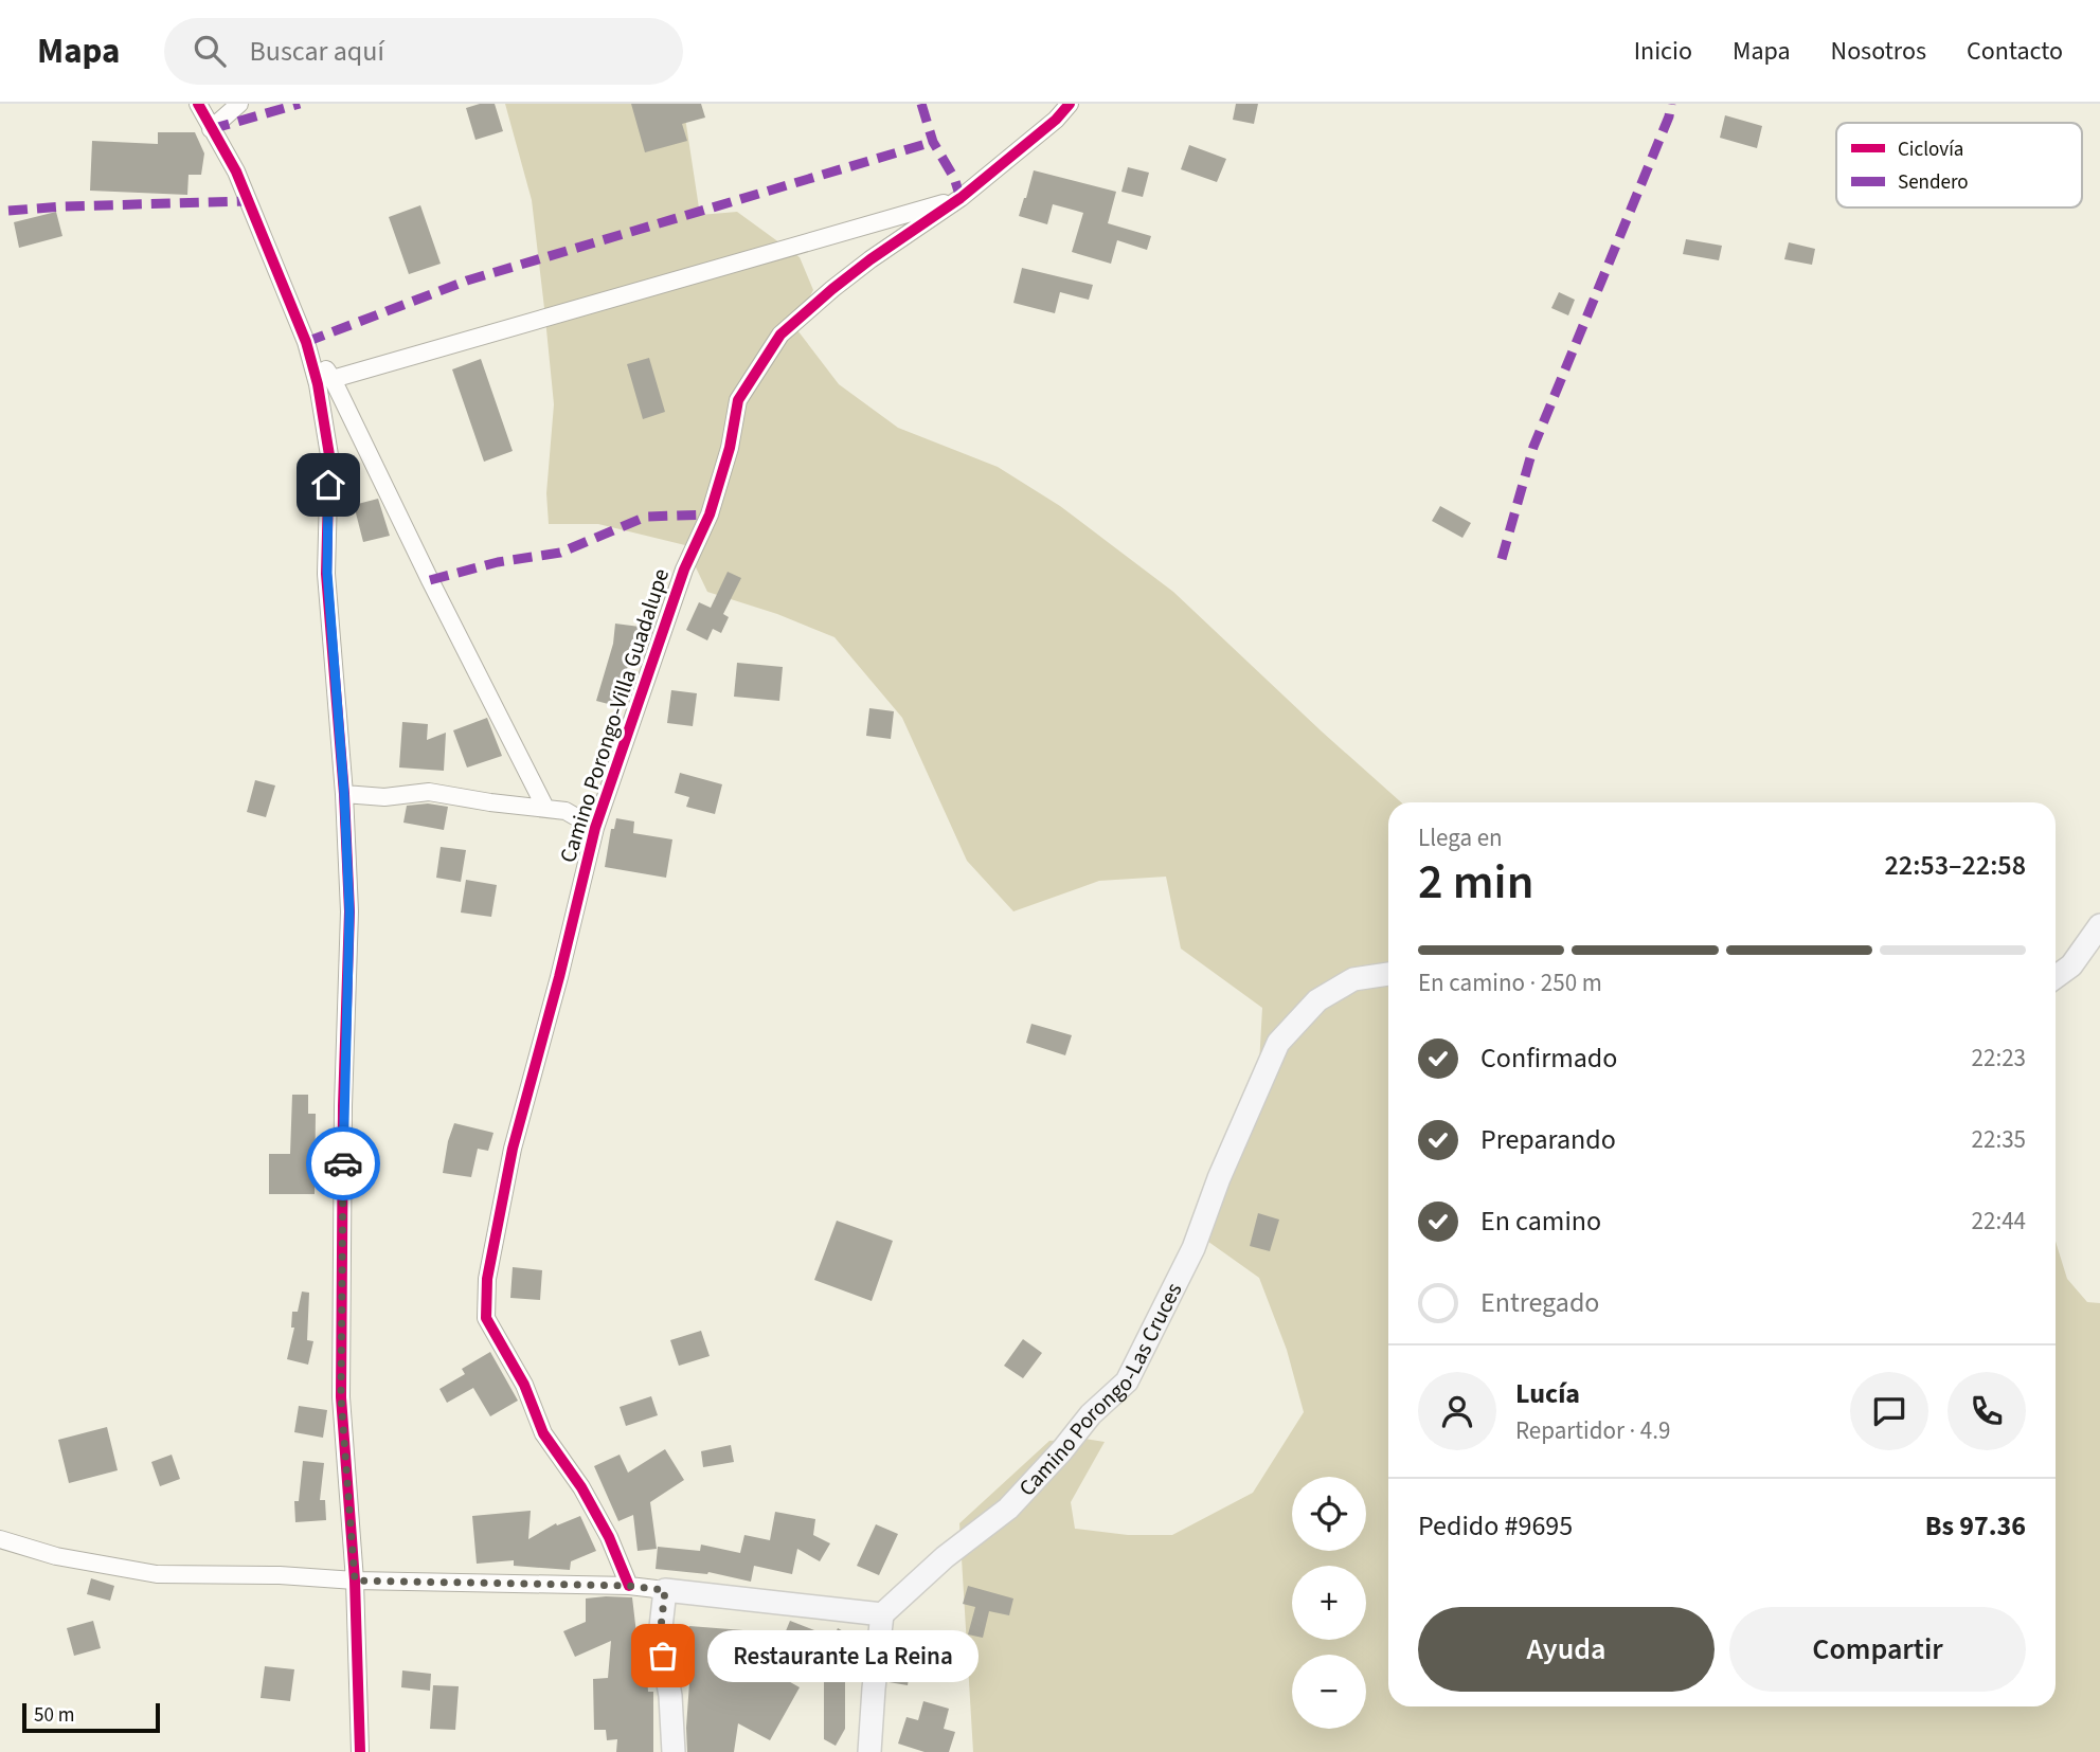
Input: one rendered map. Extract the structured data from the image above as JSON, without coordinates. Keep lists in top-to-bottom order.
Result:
{
  "streets": {
    "main road": ["Camino Porongo-Las Cruces"],
    "street": ["Camino Porongo-Villa Guadalupe"]
  },
  "places": ["Restaurante La Reina"],
  "legend": ["Ciclovía", "Sendero"],
  "scale_bar": "50 m",
  "page": {
    "header": "Mapa",
    "search": "Buscar aquí",
    "nav": [
      "Inicio",
      "Mapa",
      "Nosotros",
      "Contacto"
    ],
    "heading": ["2 min", "Llega en", "22:53–22:58"],
    "panel": [
      "Lucía",
      "Repartidor · 4.9",
      "Pedido #9695",
      "Bs 97.36"
    ],
    "bar": "En camino · 250 m",
    "list": [
      ["Confirmado", "22:23"],
      ["Preparando", "22:35"],
      ["En camino", "22:44"],
      "Entregado"
    ],
    "map_buttons": ["+", "−"],
    "buttons": ["Ayuda", "Compartir"],
    "bubble": "Restaurante La Reina",
    "scale": "50 m"
  }
}
